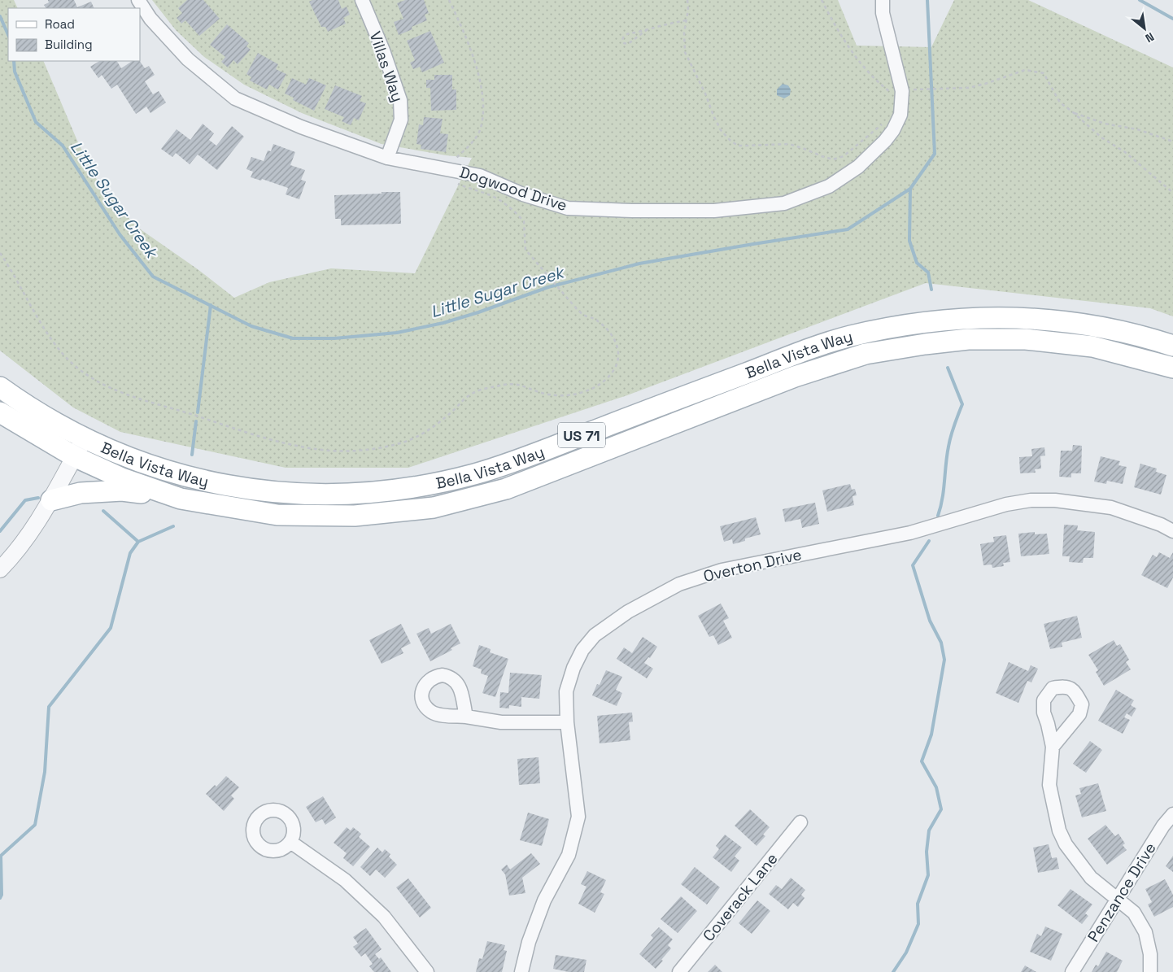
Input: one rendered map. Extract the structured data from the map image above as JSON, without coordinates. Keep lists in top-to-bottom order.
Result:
{
  "streets": {
    "main road": ["Bella Vista Way", "US 71"],
    "street": [
      "Villas Way",
      "Dogwood Drive",
      "Overton Drive",
      "Penzance Drive",
      "Coverack Lane"
    ]
  },
  "crossings": [
    ["Villas Way", "Dogwood Drive"]
  ],
  "water": ["Little Sugar Creek"],
  "legend": ["Road", "Building"],
  "north": "bottom right"
}
